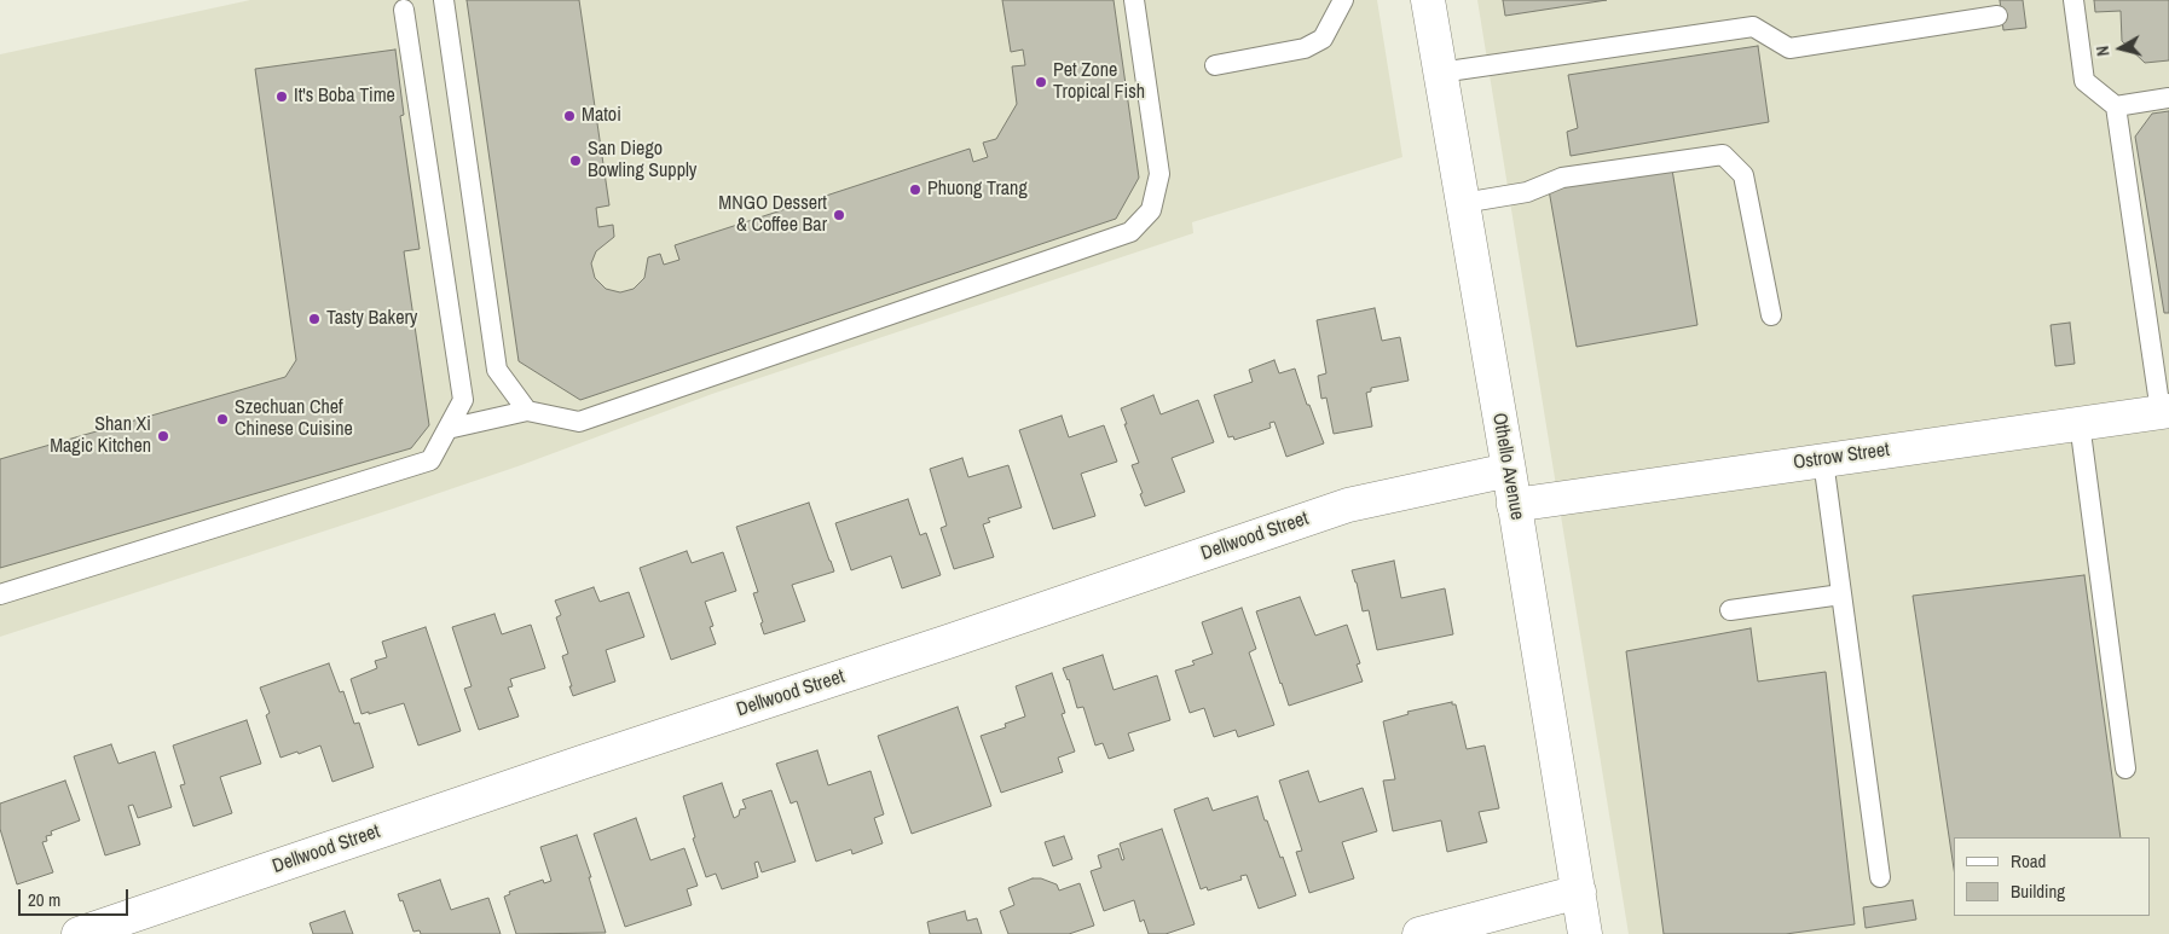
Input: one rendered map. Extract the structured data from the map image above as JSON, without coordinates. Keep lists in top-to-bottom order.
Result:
{
  "streets": {
    "street": ["Ostrow Street", "Othello Avenue", "Dellwood Street"]
  },
  "crossings": [
    ["Ostrow Street", "Othello Avenue"],
    ["Othello Avenue", "Dellwood Street"]
  ],
  "places": [
    "Pet Zone Tropical Fish",
    "It's Boba Time",
    "Matoi",
    "San Diego Bowling Supply",
    "Phuong Trang",
    "MNGO Dessert & Coffee Bar",
    "Tasty Bakery",
    "Szechuan Chef Chinese Cuisine",
    "Shan Xi Magic Kitchen"
  ],
  "legend": ["Road", "Building"],
  "scale_bar": "20 m",
  "north": "left"
}
